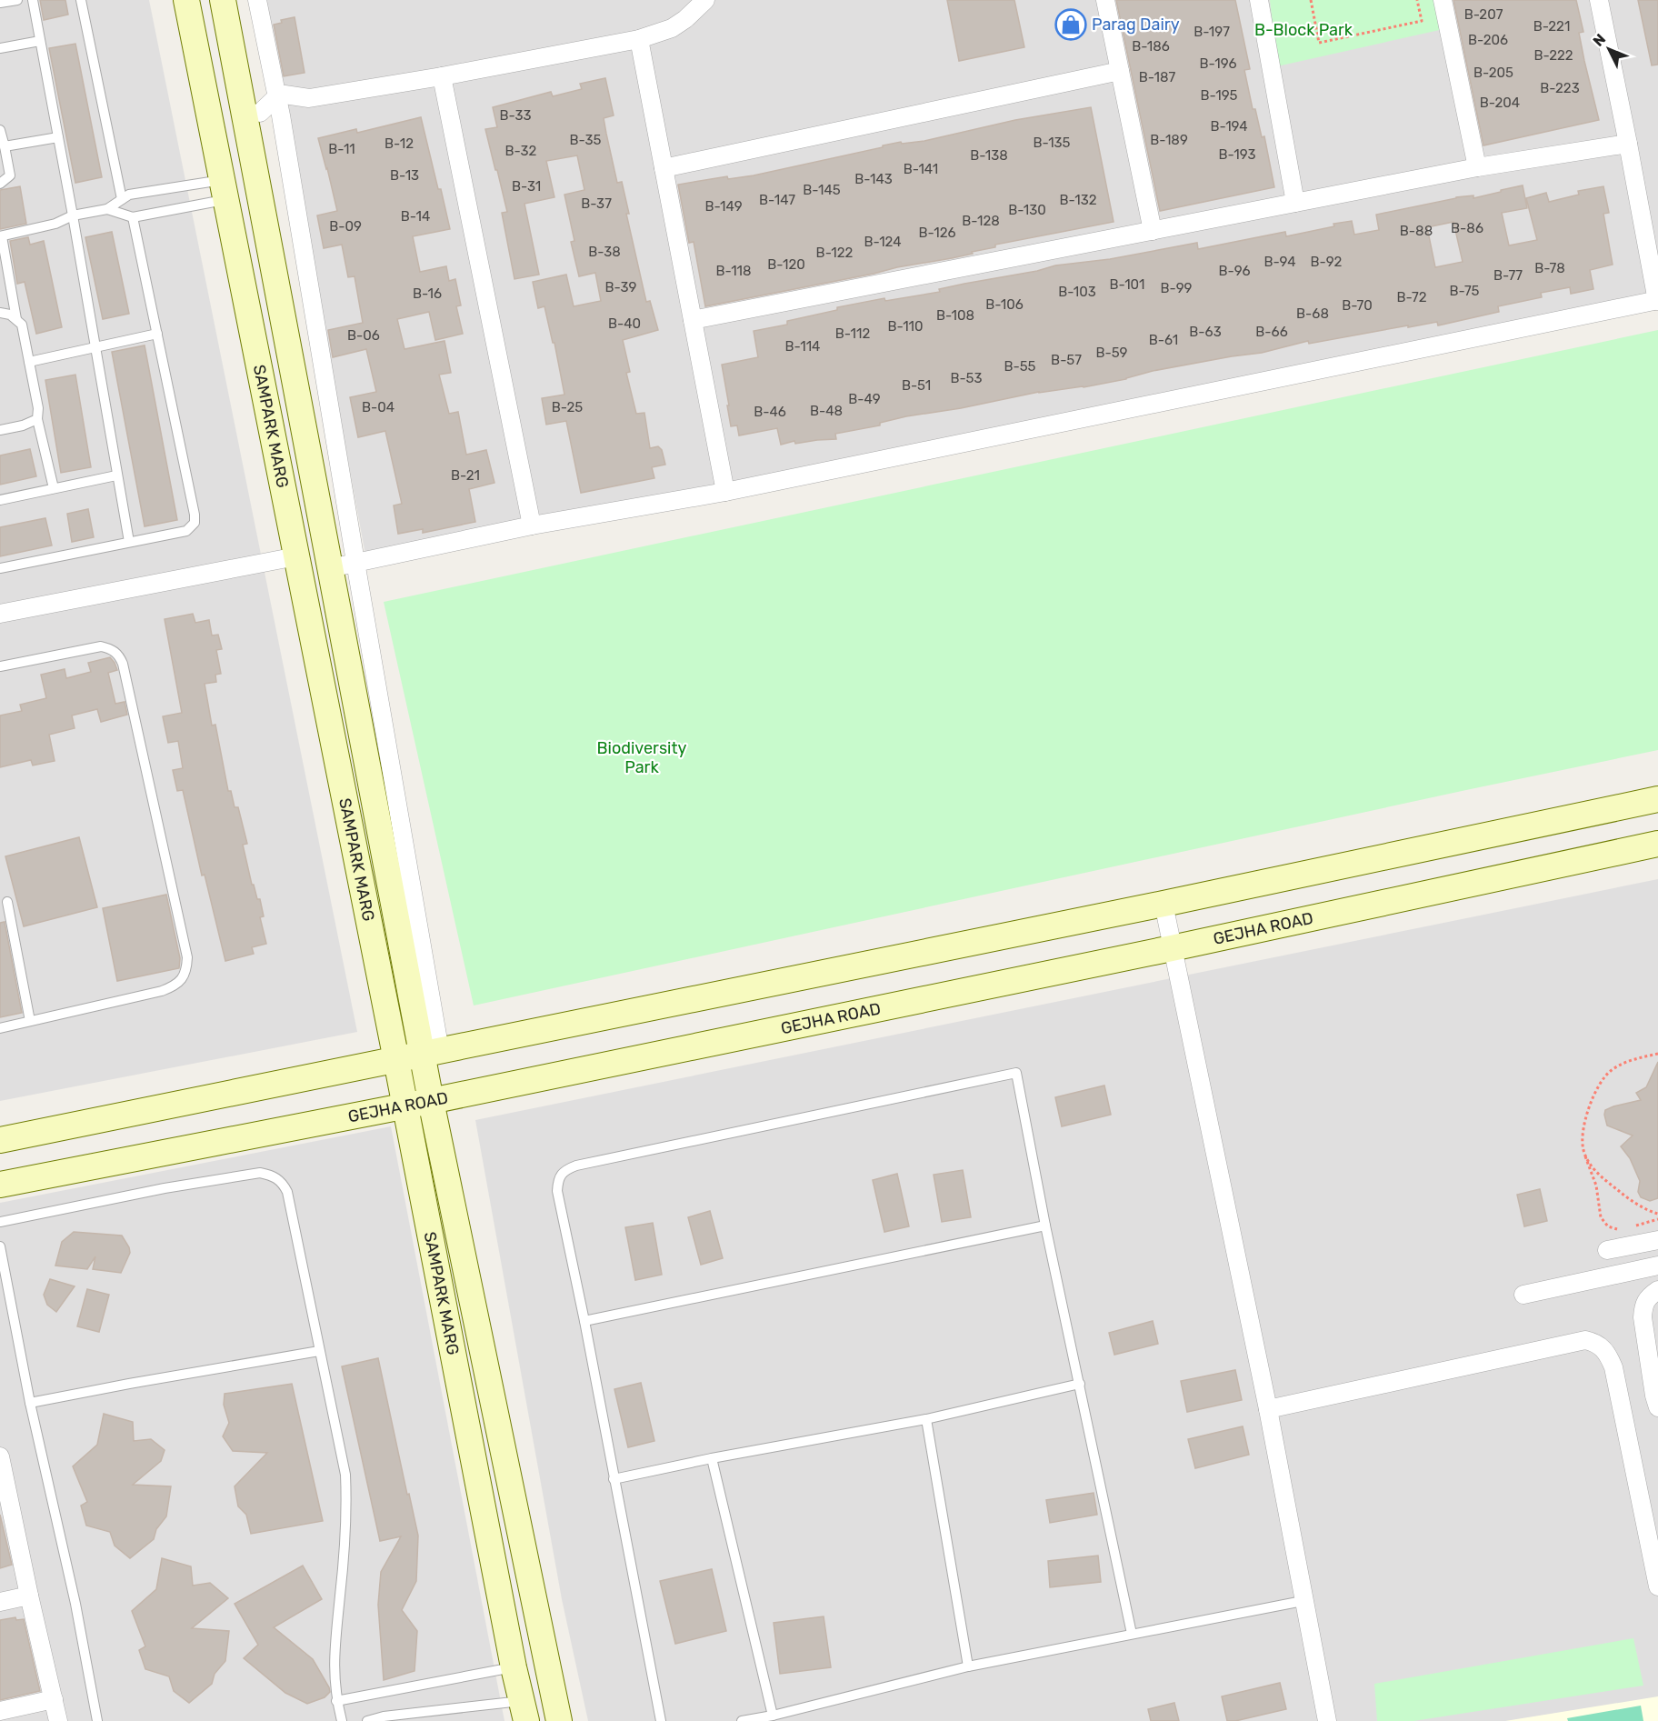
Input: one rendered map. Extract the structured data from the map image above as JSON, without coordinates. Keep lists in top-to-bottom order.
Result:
{
  "streets": {
    "street": ["SAMPARK MARG", "GEJHA ROAD"]
  },
  "crossings": [
    ["SAMPARK MARG", "GEJHA ROAD"]
  ],
  "parks": ["B-Block Park", "Biodiversity Park"],
  "places": {
    "shop": ["Parag Dairy"]
  },
  "house_numbers": [
    "B-207",
    "B-221",
    "B-197",
    "B-206",
    "B-186",
    "B-222",
    "B-196",
    "B-205",
    "B-187",
    "B-223",
    "B-195",
    "B-204",
    "B-33",
    "B-194",
    "B-35",
    "B-189",
    "B-135",
    "B-12",
    "B-11",
    "B-32",
    "B-193",
    "B-138",
    "B-141",
    "B-13",
    "B-143",
    "B-31",
    "B-145",
    "B-147",
    "B-132",
    "B-37",
    "B-149",
    "B-130",
    "B-14",
    "B-128",
    "B-09",
    "B-86",
    "B-88",
    "B-126",
    "B-124",
    "B-38",
    "B-122",
    "B-94",
    "B-92",
    "B-120",
    "B-78",
    "B-118",
    "B-96",
    "B-77",
    "B-101",
    "B-39",
    "B-99",
    "B-75",
    "B-103",
    "B-16",
    "B-72",
    "B-106",
    "B-70",
    "B-68",
    "B-108",
    "B-40",
    "B-110",
    "B-63",
    "B-66",
    "B-112",
    "B-06",
    "B-61",
    "B-114",
    "B-59",
    "B-57",
    "B-55",
    "B-53",
    "B-51",
    "B-49",
    "B-04",
    "B-25",
    "B-48",
    "B-46",
    "B-21"
  ],
  "north": "top left"
}
